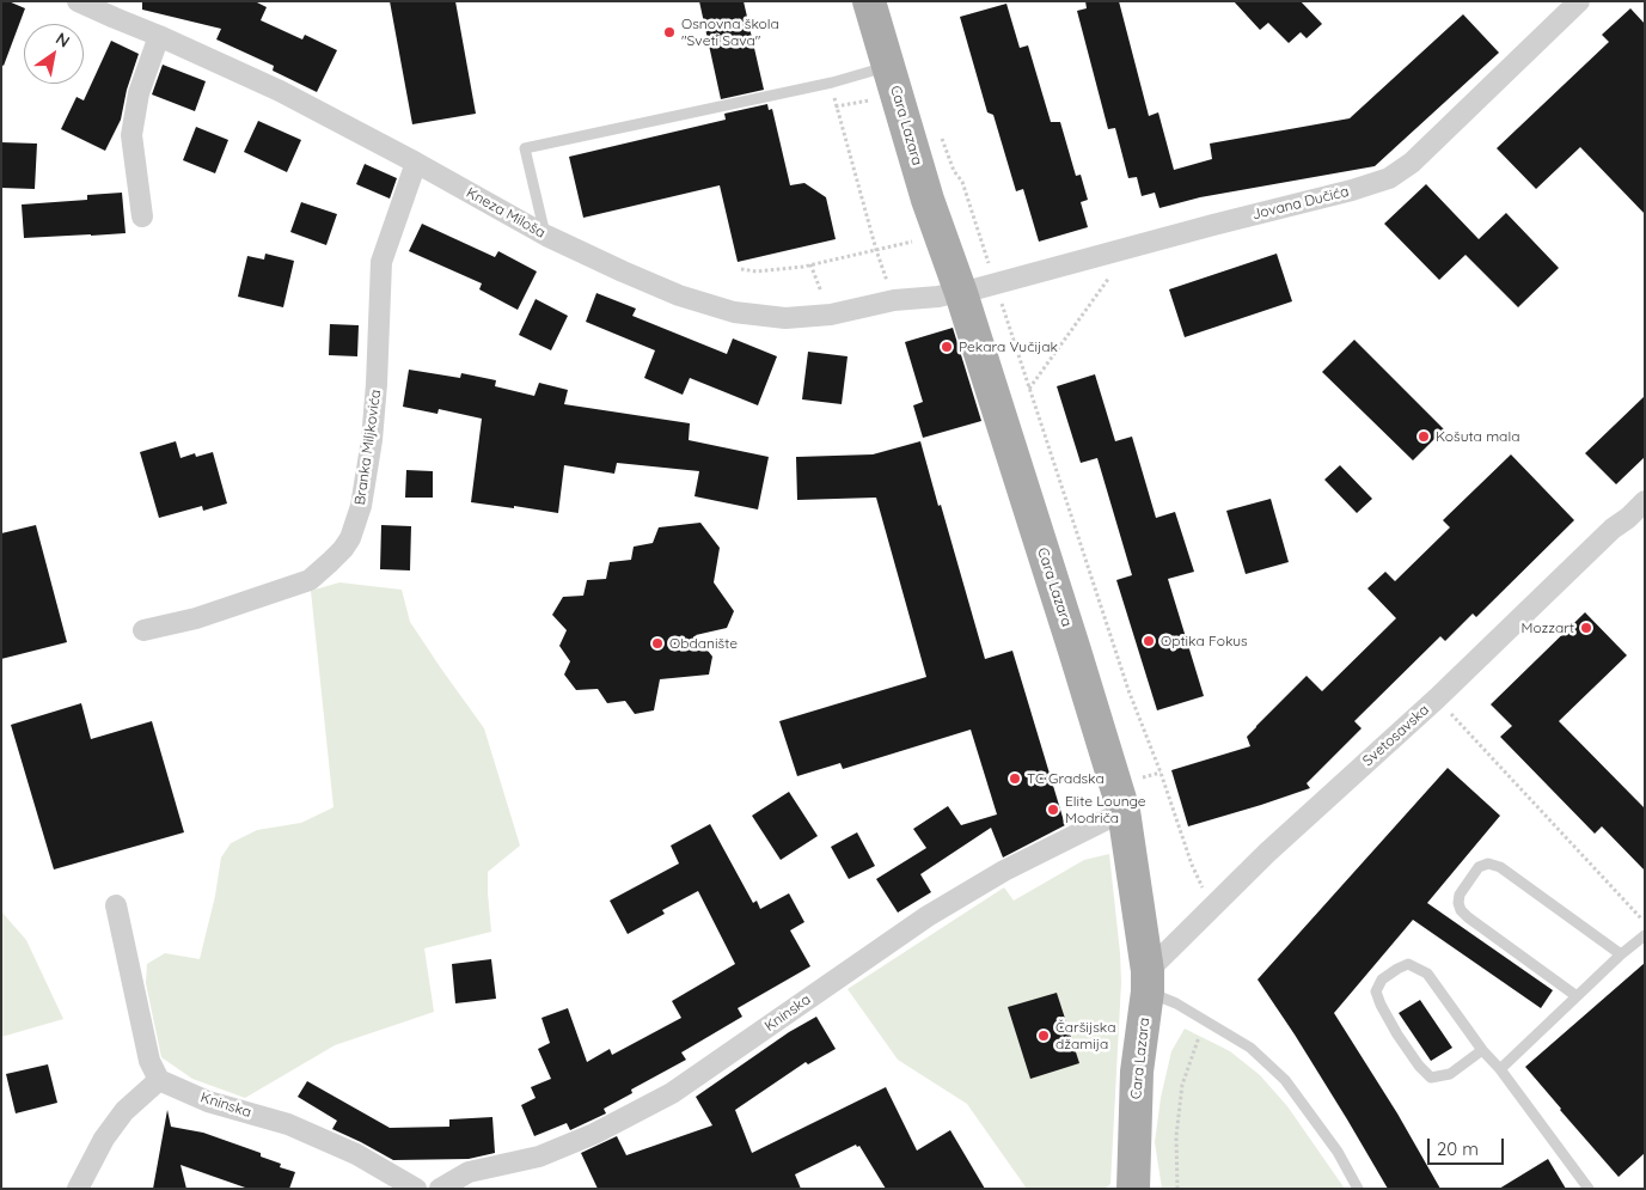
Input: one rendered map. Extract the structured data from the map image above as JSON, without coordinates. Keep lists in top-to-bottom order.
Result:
{
  "streets": {
    "main road": ["Cara Lazara"],
    "street": [
      "Jovana Dučića",
      "Kneza Miloša",
      "Branka Miljkovića",
      "Svetosavska",
      "Kninska"
    ]
  },
  "crossings": [
    ["Cara Lazara", "Jovana Dučića"],
    ["Cara Lazara", "Kneza Miloša"],
    ["Cara Lazara", "Svetosavska"],
    ["Cara Lazara", "Kninska"],
    ["Jovana Dučića", "Kneza Miloša"],
    ["Kneza Miloša", "Branka Miljkovića"]
  ],
  "places": [
    "Osnovna škola \"Sveti Sava\"",
    "Pekara Vučijak",
    "Košuta mala",
    "Mozzart",
    "Optika Fokus",
    "Obdanište",
    "TC Gradska",
    "Elite Lounge Modriča",
    "Čaršijska džamija"
  ],
  "scale_bar": "20 m",
  "north": "top right"
}
